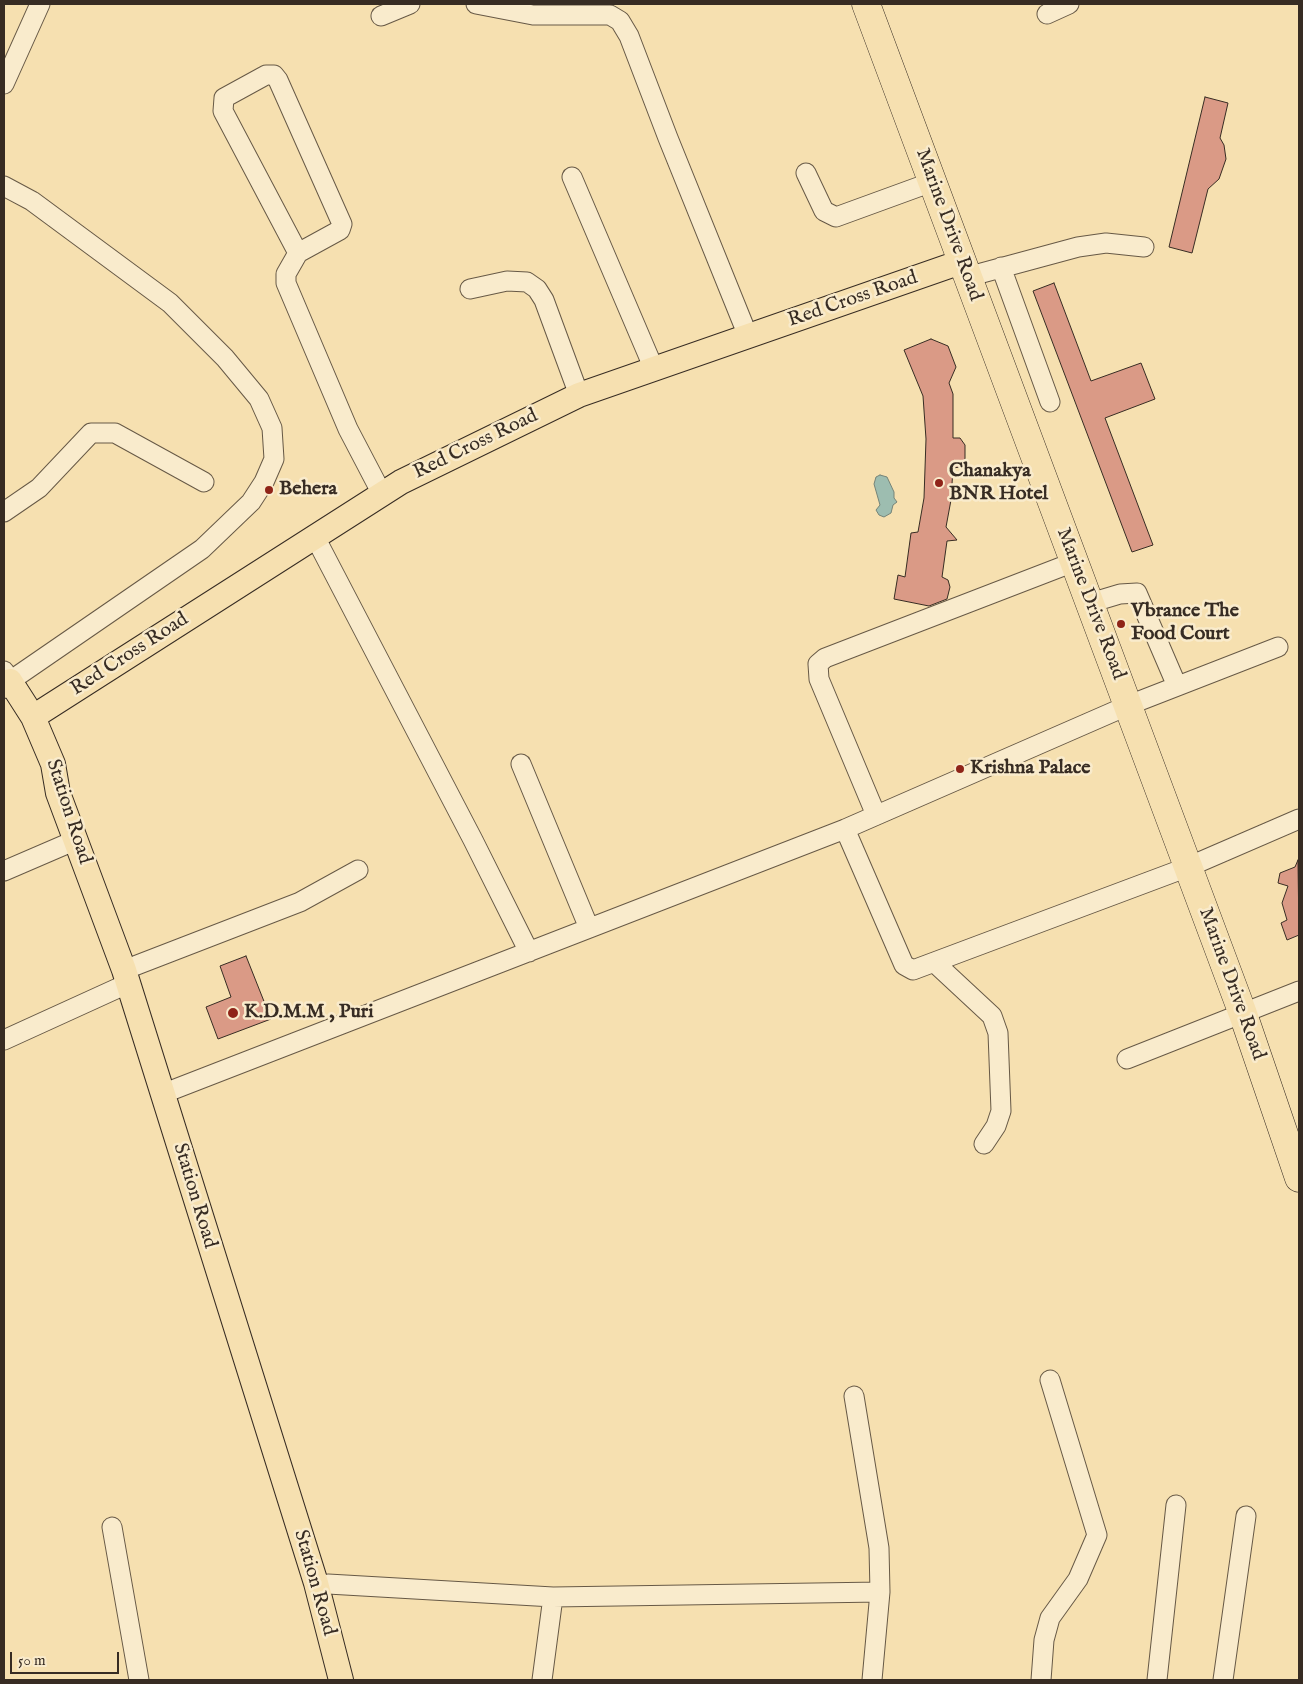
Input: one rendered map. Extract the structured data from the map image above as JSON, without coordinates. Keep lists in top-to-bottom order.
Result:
{
  "streets": {
    "highway": ["Marine Drive Road"],
    "main road": ["Red Cross Road", "Station Road"]
  },
  "crossings": [
    ["Marine Drive Road", "Red Cross Road"],
    ["Red Cross Road", "Station Road"]
  ],
  "places": [
    "Chanakya BNR Hotel",
    "Behera",
    "Vbrance The Food Court",
    "Krishna Palace",
    "K.D.M.M , Puri"
  ],
  "scale_bar": "50 m"
}
